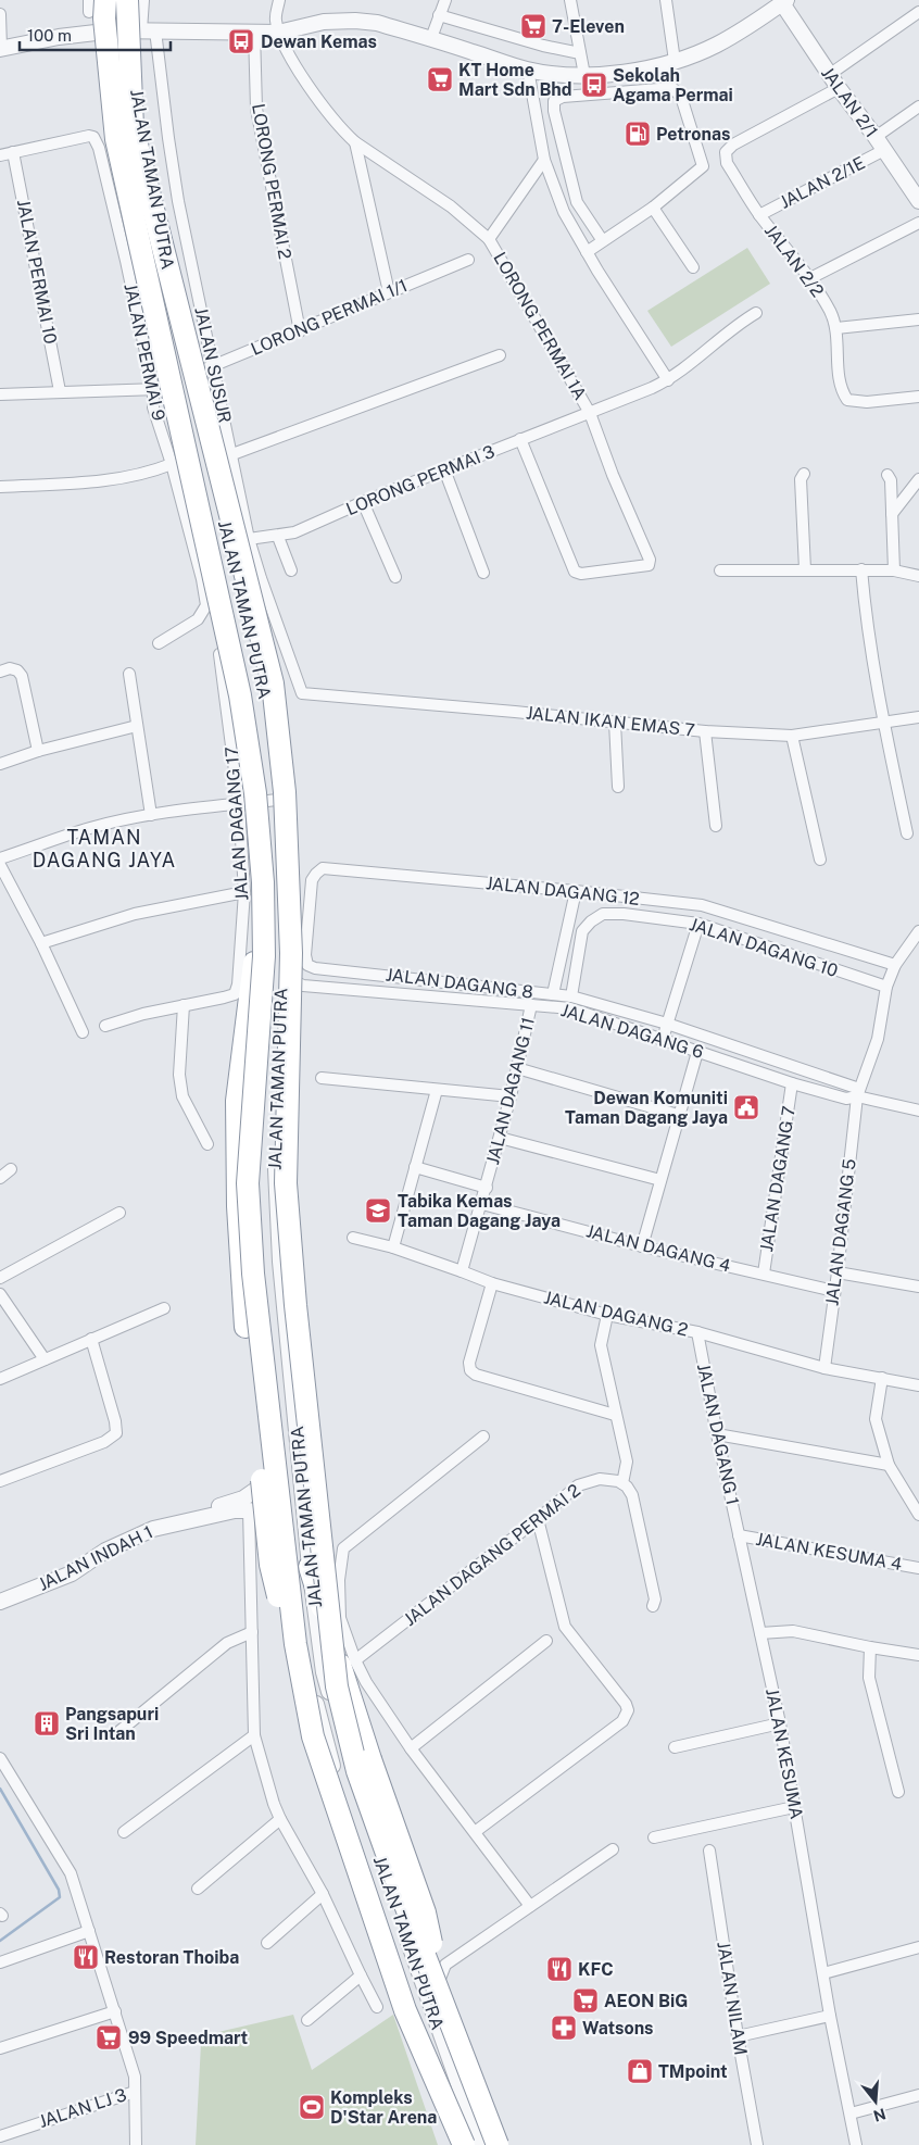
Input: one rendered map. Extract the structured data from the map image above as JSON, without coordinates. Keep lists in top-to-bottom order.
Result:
{
  "streets": {
    "street": [
      "JALAN 2/1",
      "JALAN TAMAN PUTRA",
      "LORONG PERMAI 2",
      "JALAN 2/1E",
      "JALAN 2/2",
      "JALAN PERMAI 10",
      "LORONG PERMAI 1/1",
      "LORONG PERMAI 1A",
      "JALAN PERMAI 9",
      "JALAN SUSUR",
      "LORONG PERMAI 3",
      "JALAN IKAN EMAS 7",
      "JALAN DAGANG 17",
      "JALAN DAGANG 12",
      "JALAN DAGANG 10",
      "JALAN DAGANG 8",
      "JALAN DAGANG 6",
      "JALAN DAGANG 11",
      "JALAN DAGANG 7",
      "JALAN DAGANG 5",
      "JALAN DAGANG 4",
      "JALAN DAGANG 2",
      "JALAN DAGANG 1",
      "JALAN KESUMA 4",
      "JALAN DAGANG PERMAI 2",
      "JALAN INDAH 1",
      "JALAN KESUMA",
      "JALAN NILAM",
      "JALAN LJ 3"
    ]
  },
  "crossings": [
    ["JALAN 2/1", "JALAN 2/1E"],
    ["JALAN 2/1", "JALAN 2/2"],
    ["JALAN TAMAN PUTRA", "LORONG PERMAI 1/1"],
    ["JALAN TAMAN PUTRA", "JALAN SUSUR"],
    ["JALAN TAMAN PUTRA", "JALAN DAGANG 17"],
    ["JALAN TAMAN PUTRA", "JALAN INDAH 1"],
    ["LORONG PERMAI 2", "LORONG PERMAI 1/1"],
    ["JALAN 2/1E", "JALAN 2/2"],
    ["JALAN PERMAI 10", "JALAN PERMAI 9"],
    ["LORONG PERMAI 1/1", "JALAN SUSUR"],
    ["LORONG PERMAI 1A", "LORONG PERMAI 3"],
    ["JALAN SUSUR", "LORONG PERMAI 3"],
    ["JALAN SUSUR", "JALAN IKAN EMAS 7"],
    ["JALAN DAGANG 12", "JALAN DAGANG 8"],
    ["JALAN DAGANG 10", "JALAN DAGANG 8"],
    ["JALAN DAGANG 8", "JALAN DAGANG 6"],
    ["JALAN DAGANG 8", "JALAN DAGANG 5"],
    ["JALAN DAGANG 6", "JALAN DAGANG 11"],
    ["JALAN DAGANG 6", "JALAN DAGANG 7"],
    ["JALAN DAGANG 6", "JALAN DAGANG 5"],
    ["JALAN DAGANG 11", "JALAN DAGANG 4"],
    ["JALAN DAGANG 11", "JALAN DAGANG 2"],
    ["JALAN DAGANG 7", "JALAN DAGANG 4"],
    ["JALAN DAGANG 5", "JALAN DAGANG 4"],
    ["JALAN DAGANG 5", "JALAN DAGANG 2"],
    ["JALAN DAGANG 2", "JALAN DAGANG 1"],
    ["JALAN DAGANG 1", "JALAN KESUMA 4"],
    ["JALAN DAGANG 1", "JALAN KESUMA"],
    ["JALAN KESUMA 4", "JALAN KESUMA"]
  ],
  "districts": ["TAMAN DAGANG JAYA"],
  "places": {
    "supermarket": [
      "7-Eleven",
      "KT Home Mart Sdn Bhd",
      "AEON BiG",
      "99 Speedmart"
    ],
    "bus stop": ["Dewan Kemas", "Sekolah Agama Permai"],
    "fuel station": ["Petronas"],
    "public building": ["Dewan Komuniti Taman Dagang Jaya"],
    "school or university": ["Tabika Kemas Taman Dagang Jaya"],
    "building": ["Pangsapuri Sri Intan"],
    "restaurant": ["Restoran Thoiba", "KFC"],
    "pharmacy": ["Watsons"],
    "shop": ["TMpoint"],
    "sports": ["Kompleks D'Star Arena"]
  },
  "scale_bar": "100 m",
  "north": "bottom"
}
